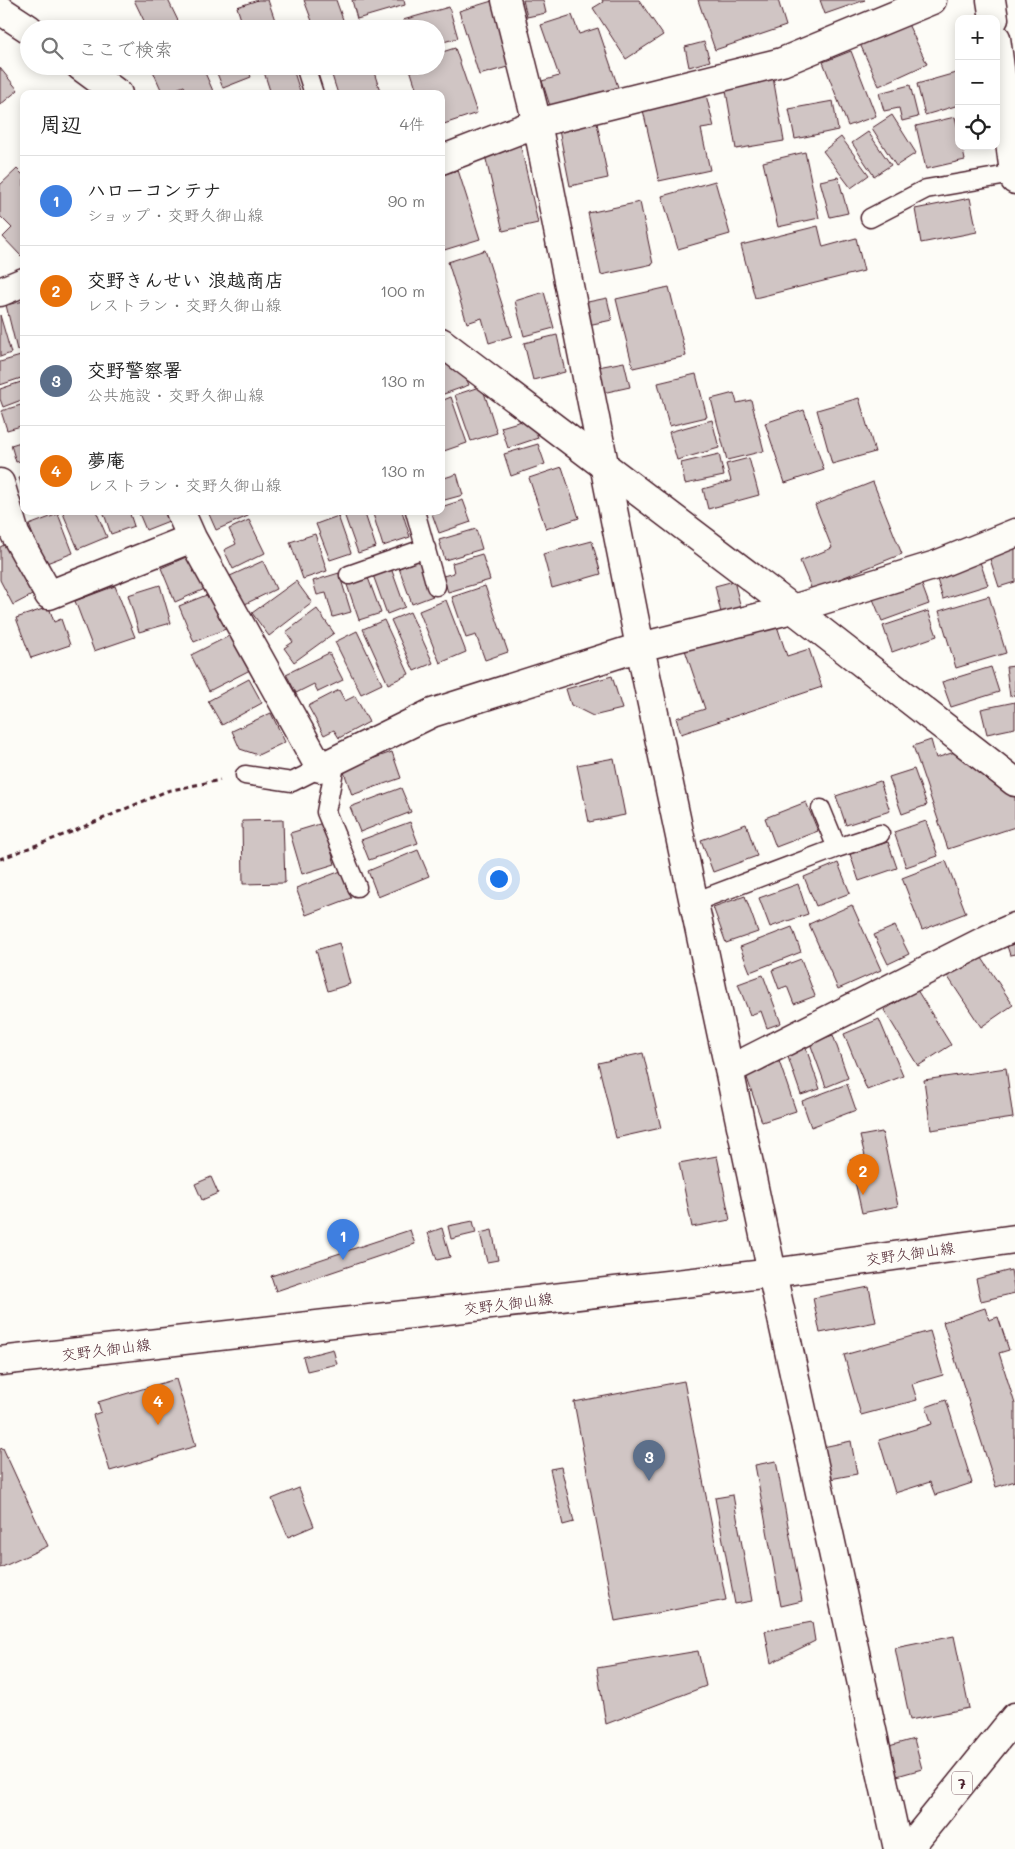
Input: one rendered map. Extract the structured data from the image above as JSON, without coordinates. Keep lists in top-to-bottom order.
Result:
{
  "streets": {
    "street": ["交野久御山線", "7"]
  },
  "page": {
    "map_buttons": ["+", "−"],
    "search": "ここで検索",
    "heading": ["周辺", "4件"],
    "list": [
      {
        "mark": "1",
        "name": "ハローコンテナ",
        "note": "ショップ · 交野久御山線",
        "value": "90 m"
      },
      {
        "mark": "2",
        "name": "交野きんせい 浪越商店",
        "note": "レストラン · 交野久御山線",
        "value": "100 m"
      },
      {
        "mark": "3",
        "name": "交野警察署",
        "note": "公共施設 · 交野久御山線",
        "value": "130 m"
      },
      {
        "mark": "4",
        "name": "夢庵",
        "note": "レストラン · 交野久御山線",
        "value": "130 m"
      }
    ],
    "pins": [
      "2",
      "1",
      "4",
      "3"
    ]
  }
}
